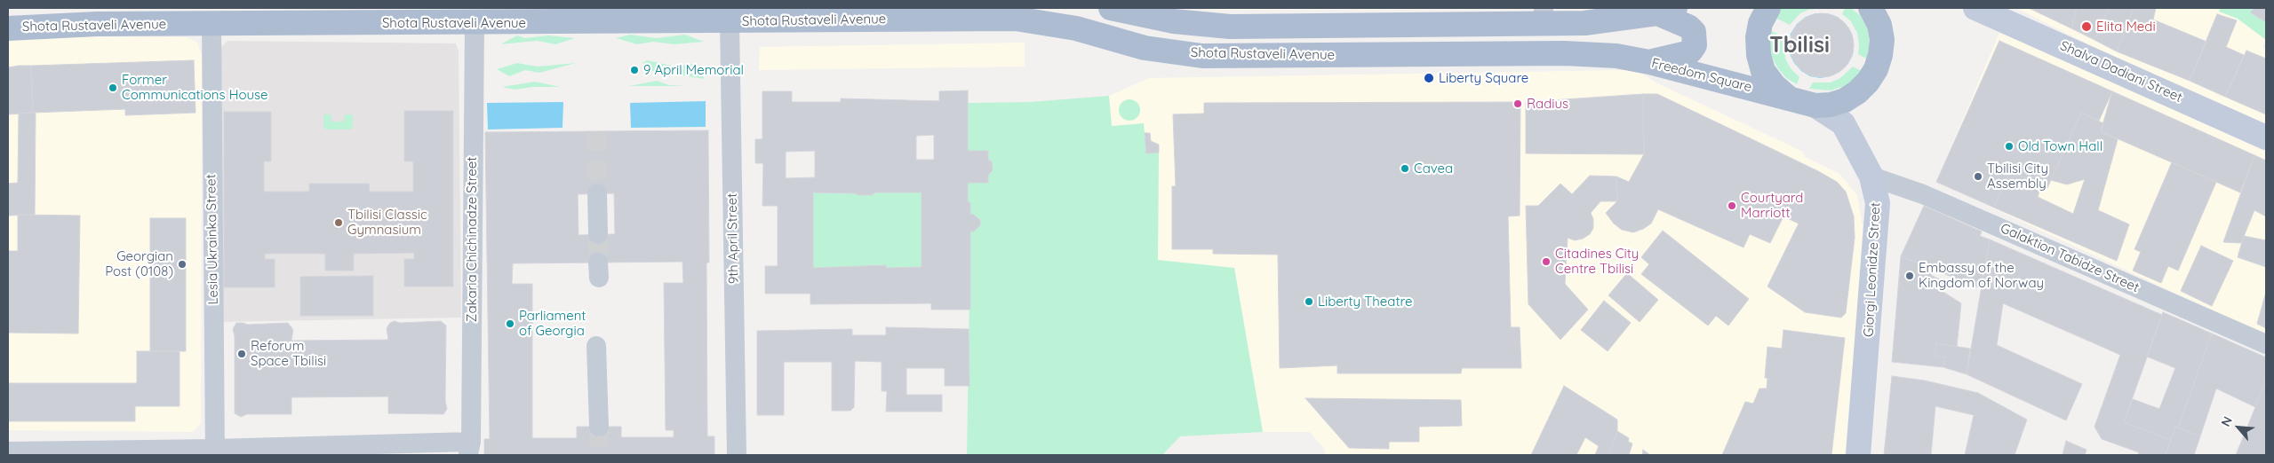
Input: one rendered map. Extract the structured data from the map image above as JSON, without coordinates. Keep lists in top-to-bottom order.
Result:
{
  "streets": {
    "main road": [
      "Shota Rustaveli Avenue",
      "Shalva Dadiani Street",
      "Freedom Square",
      "Giorgi Leonidze Street"
    ],
    "street": [
      "9th April Street",
      "Lesia Ukrainka Street",
      "Zakaria Chichinadze Street",
      "Galaktion Tabidze Street"
    ]
  },
  "crossings": [
    ["Shota Rustaveli Avenue", "Freedom Square"],
    ["Shota Rustaveli Avenue", "9th April Street"],
    ["Shota Rustaveli Avenue", "Lesia Ukrainka Street"],
    ["Shota Rustaveli Avenue", "Zakaria Chichinadze Street"],
    ["Freedom Square", "Giorgi Leonidze Street"],
    ["Galaktion Tabidze Street", "Giorgi Leonidze Street"]
  ],
  "districts": ["Tbilisi"],
  "places": [
    "Elita Medi",
    "9 April Memorial",
    "Liberty Square",
    "Former Communications House",
    "Radius",
    "Old Town Hall",
    "Cavea",
    "Tbilisi City Assembly",
    "Courtyard Marriott",
    "Tbilisi Classic Gymnasium",
    "Citadines City Centre Tbilisi",
    "Georgian Post (0108)",
    "Embassy of the Kingdom of Norway",
    "Liberty Theatre",
    "Parliament of Georgia",
    "Reforum Space Tbilisi"
  ],
  "north": "top left"
}
